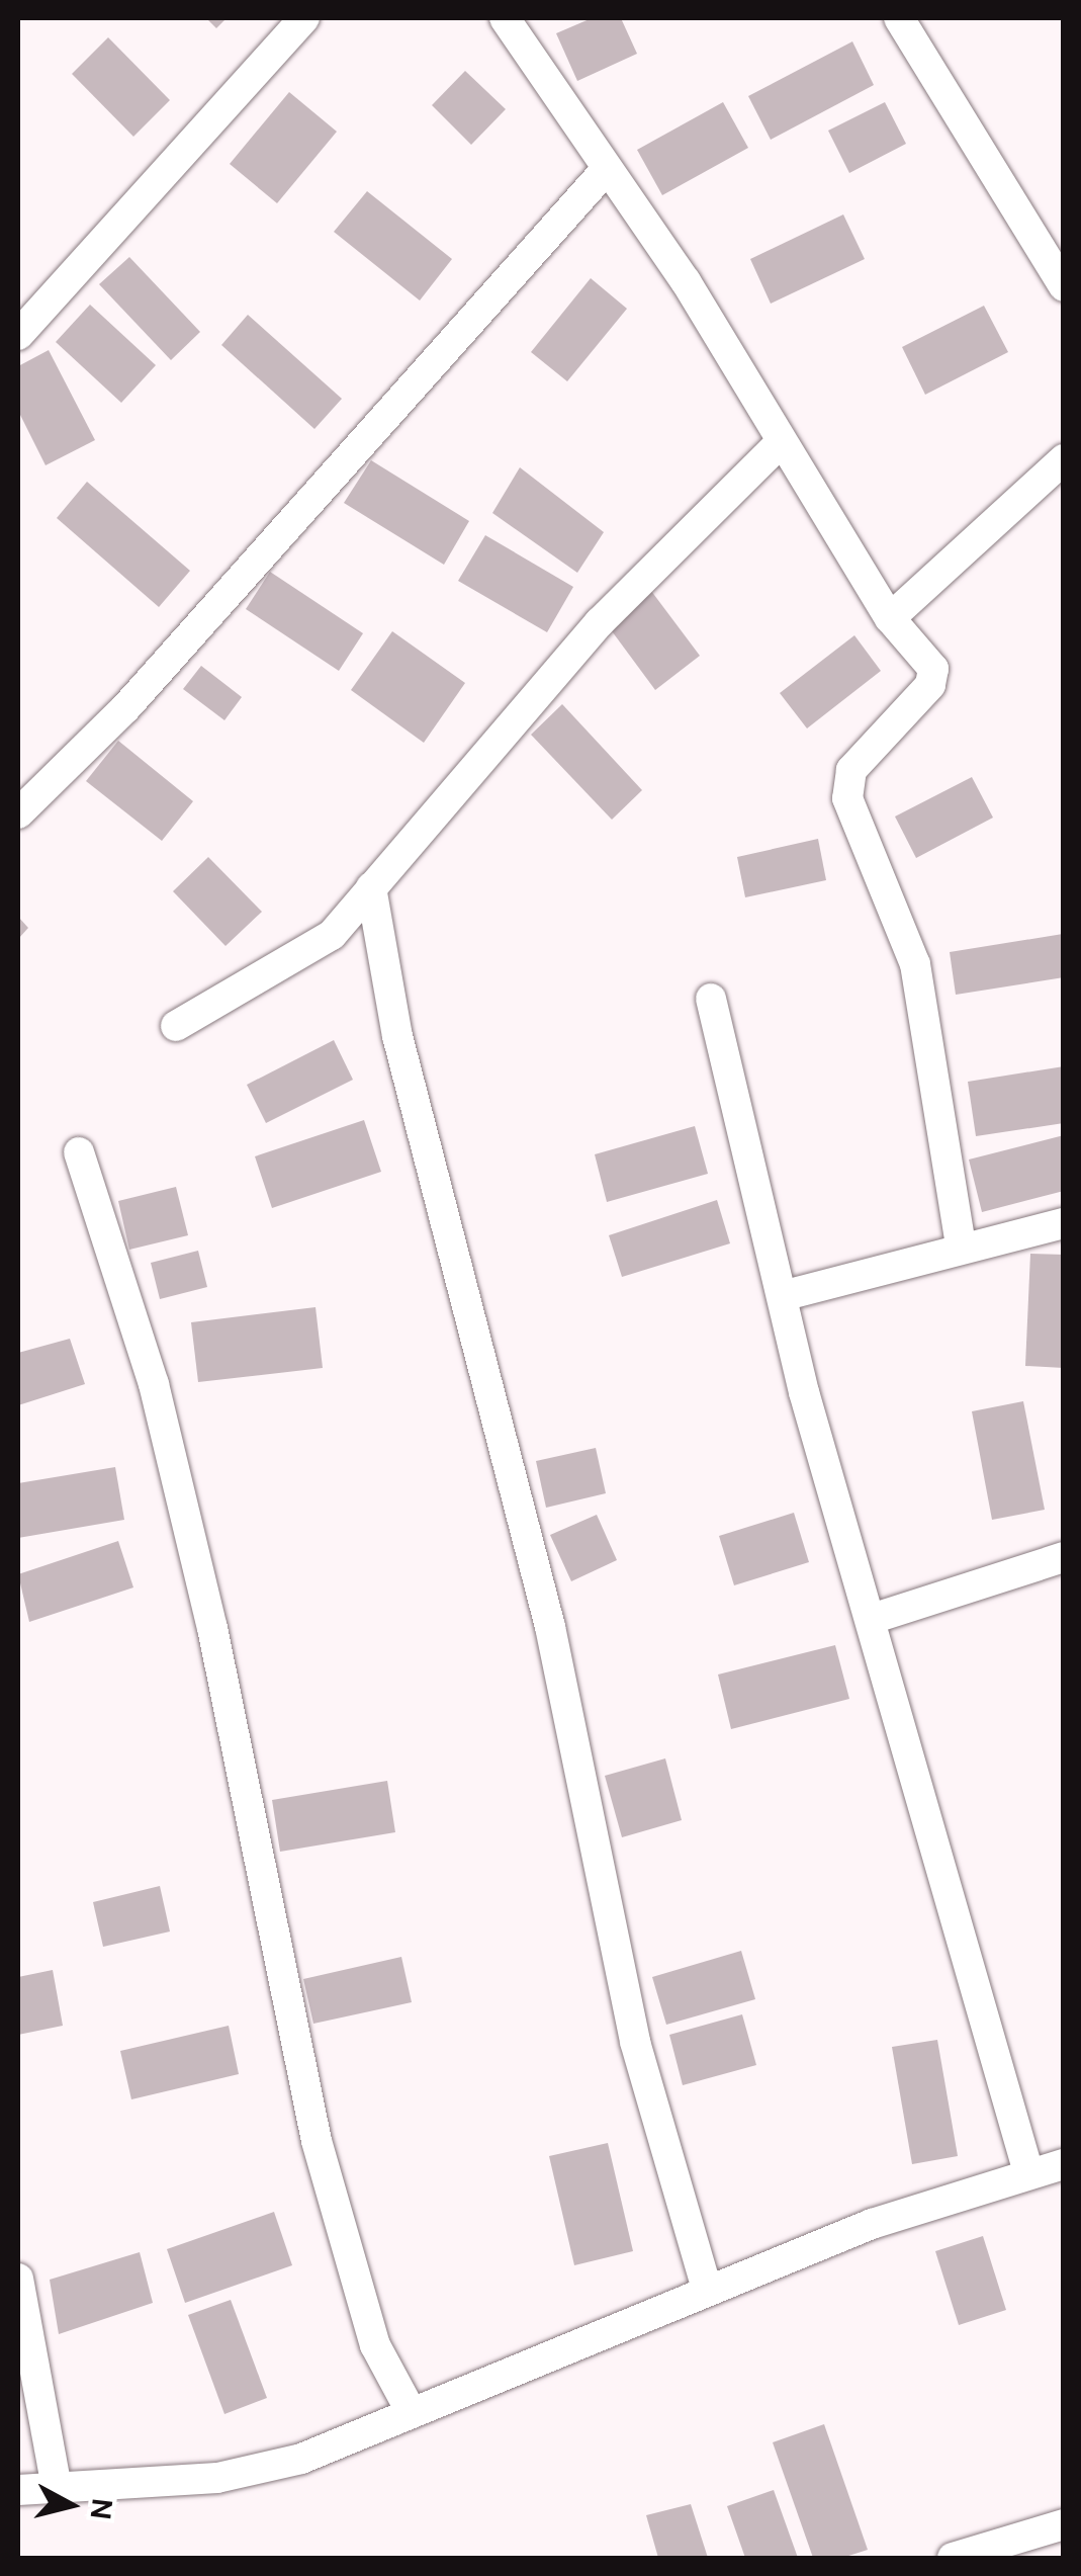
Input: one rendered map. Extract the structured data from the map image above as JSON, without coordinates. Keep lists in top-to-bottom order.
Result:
{
  "north": "right"
}
